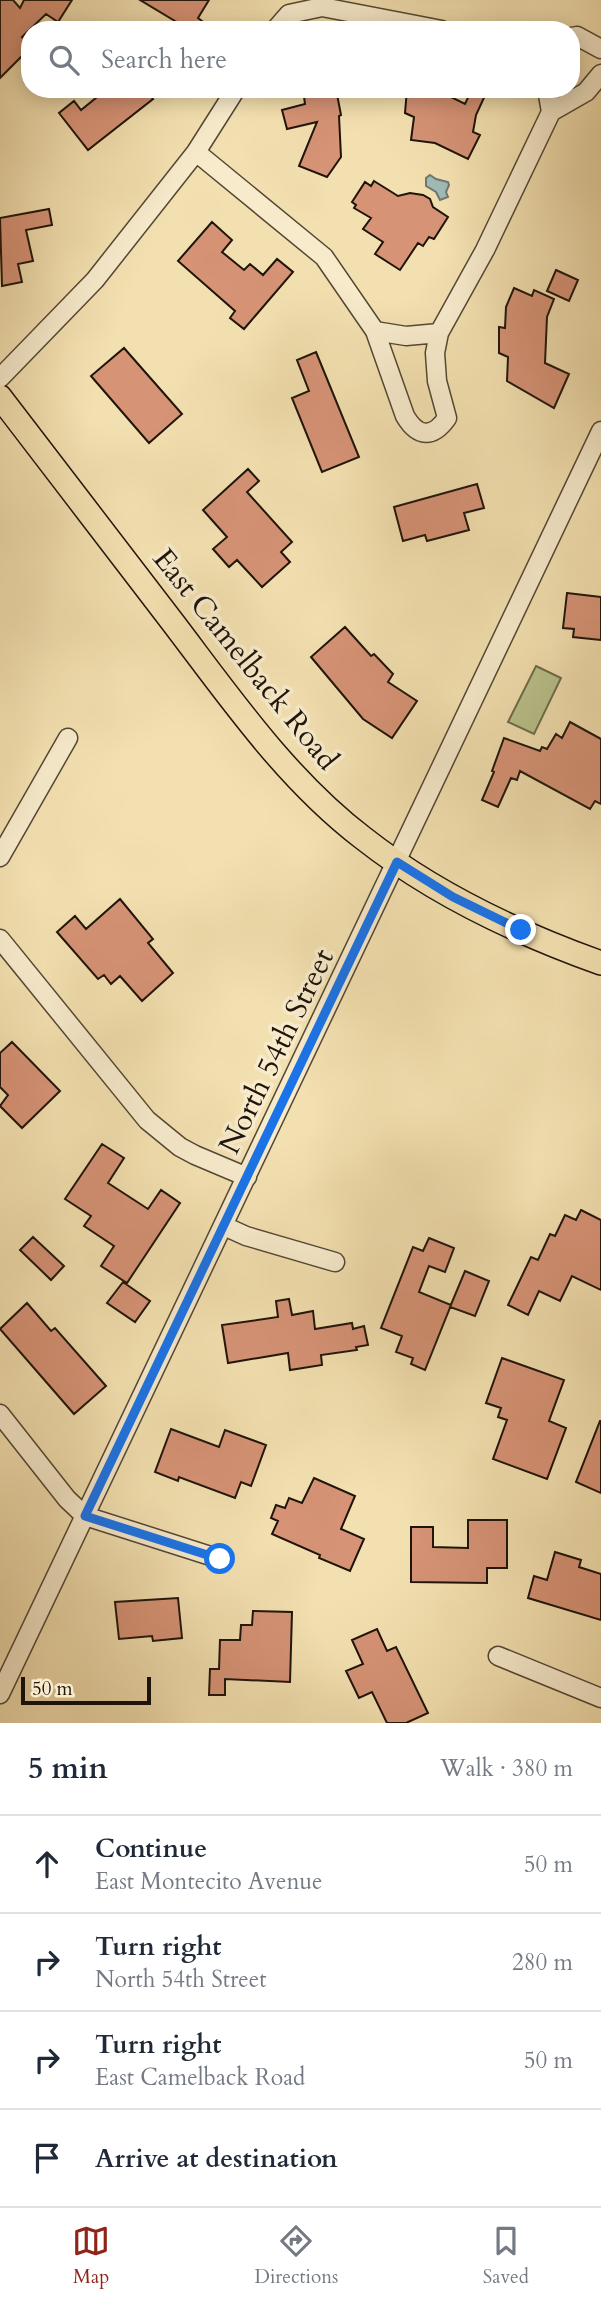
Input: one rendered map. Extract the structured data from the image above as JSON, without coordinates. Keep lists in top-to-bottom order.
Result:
{
  "streets": {
    "main road": ["East Camelback Road"],
    "street": ["North 54th Street"]
  },
  "crossings": [
    ["East Camelback Road", "North 54th Street"]
  ],
  "scale_bar": "50 m",
  "page": {
    "search": "Search here",
    "scale": "50 m",
    "heading": ["5 min", "Walk · 380 m"],
    "list": [
      ["Continue", "East Montecito Avenue", "50 m"],
      ["Turn right", "North 54th Street", "280 m"],
      ["Turn right", "East Camelback Road", "50 m"],
      "Arrive at destination"
    ],
    "nav": ["Map", "Directions", "Saved"]
  }
}
